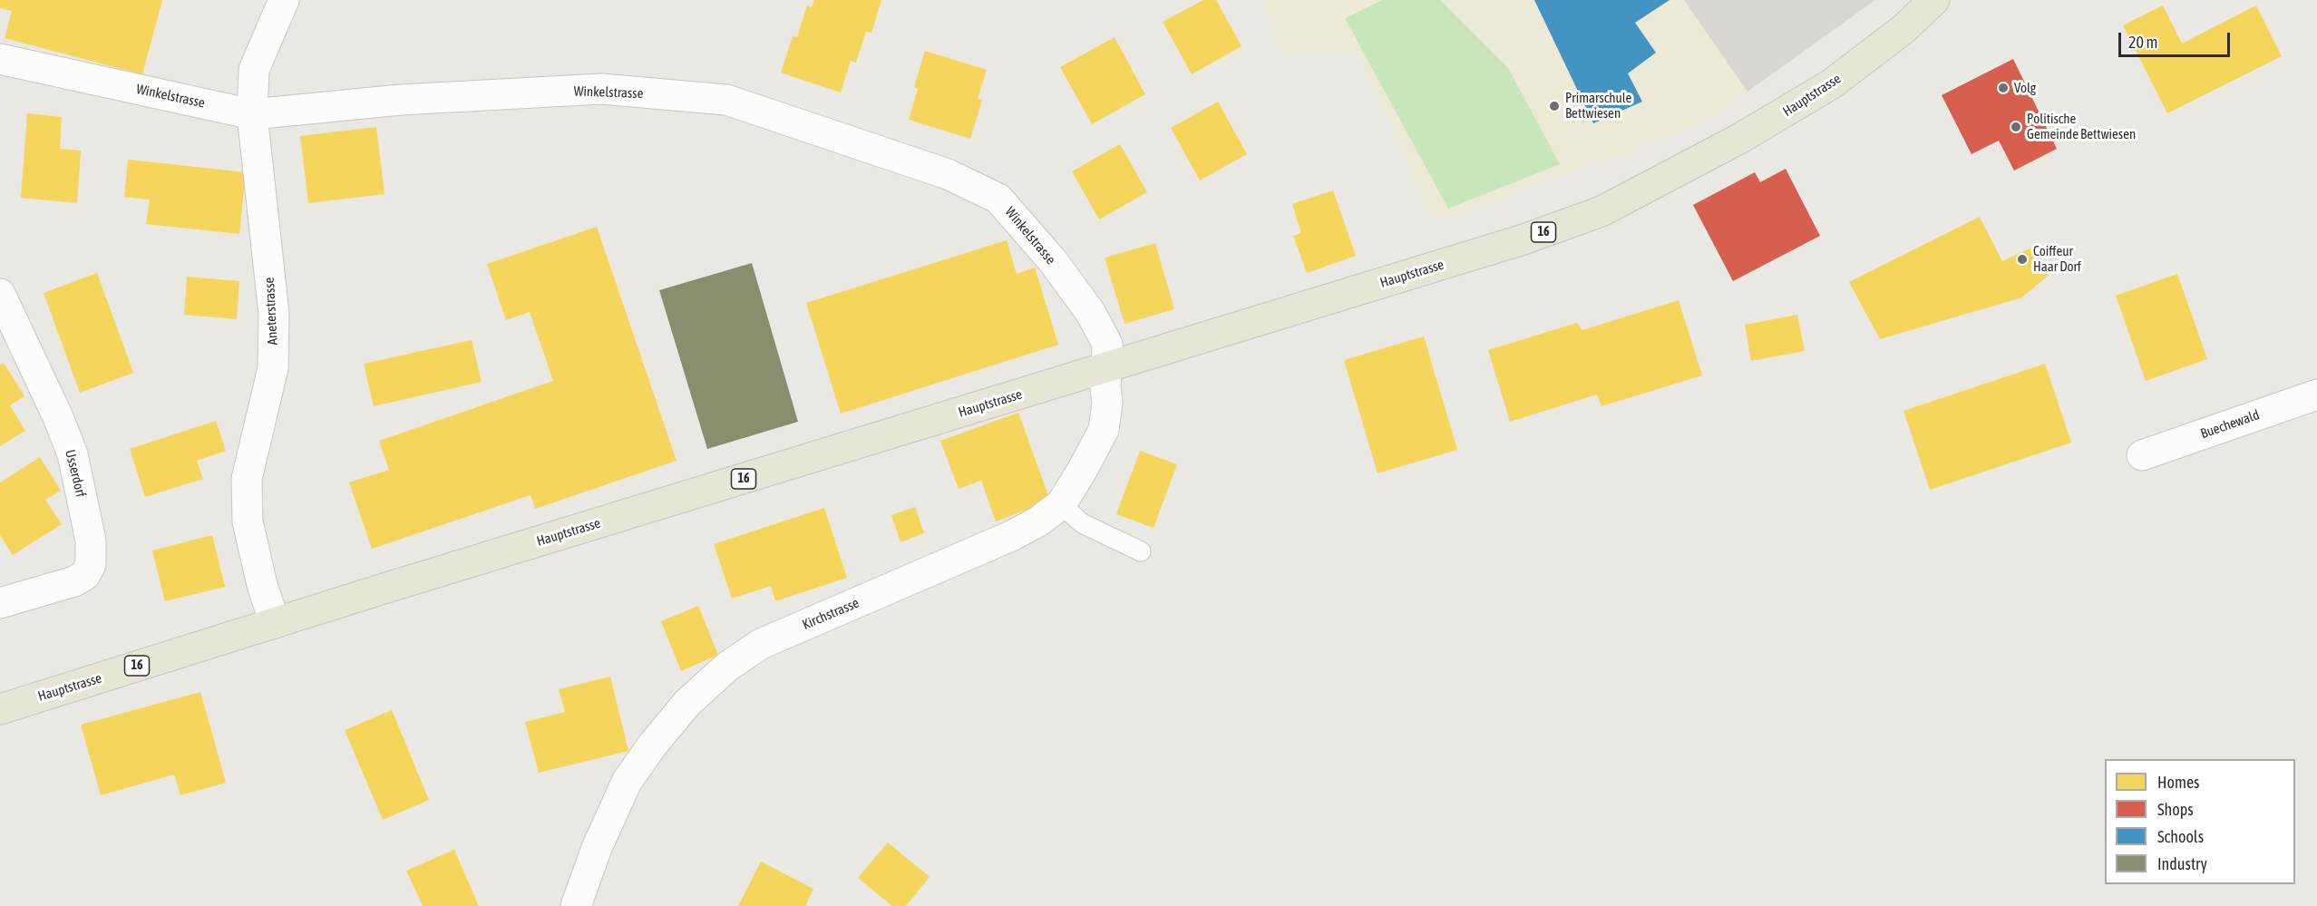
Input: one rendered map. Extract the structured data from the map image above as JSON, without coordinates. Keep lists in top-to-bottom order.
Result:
{
  "streets": {
    "main road": ["Hauptstrasse", "16"],
    "street": [
      "Winkelstrasse",
      "Aneterstrasse",
      "Buechewald",
      "Usserdorf",
      "Kirchstrasse"
    ]
  },
  "crossings": [
    ["Winkelstrasse", "Hauptstrasse"],
    ["Winkelstrasse", "Aneterstrasse"],
    ["Winkelstrasse", "Kirchstrasse"],
    ["Hauptstrasse", "Aneterstrasse"],
    ["Hauptstrasse", "Kirchstrasse"]
  ],
  "places": [
    "Volg",
    "Primarschule Bettwiesen",
    "Politische Gemeinde Bettwiesen",
    "Coiffeur Haar Dorf"
  ],
  "legend": [
    "Homes",
    "Shops",
    "Schools",
    "Industry"
  ],
  "scale_bar": "20 m"
}
